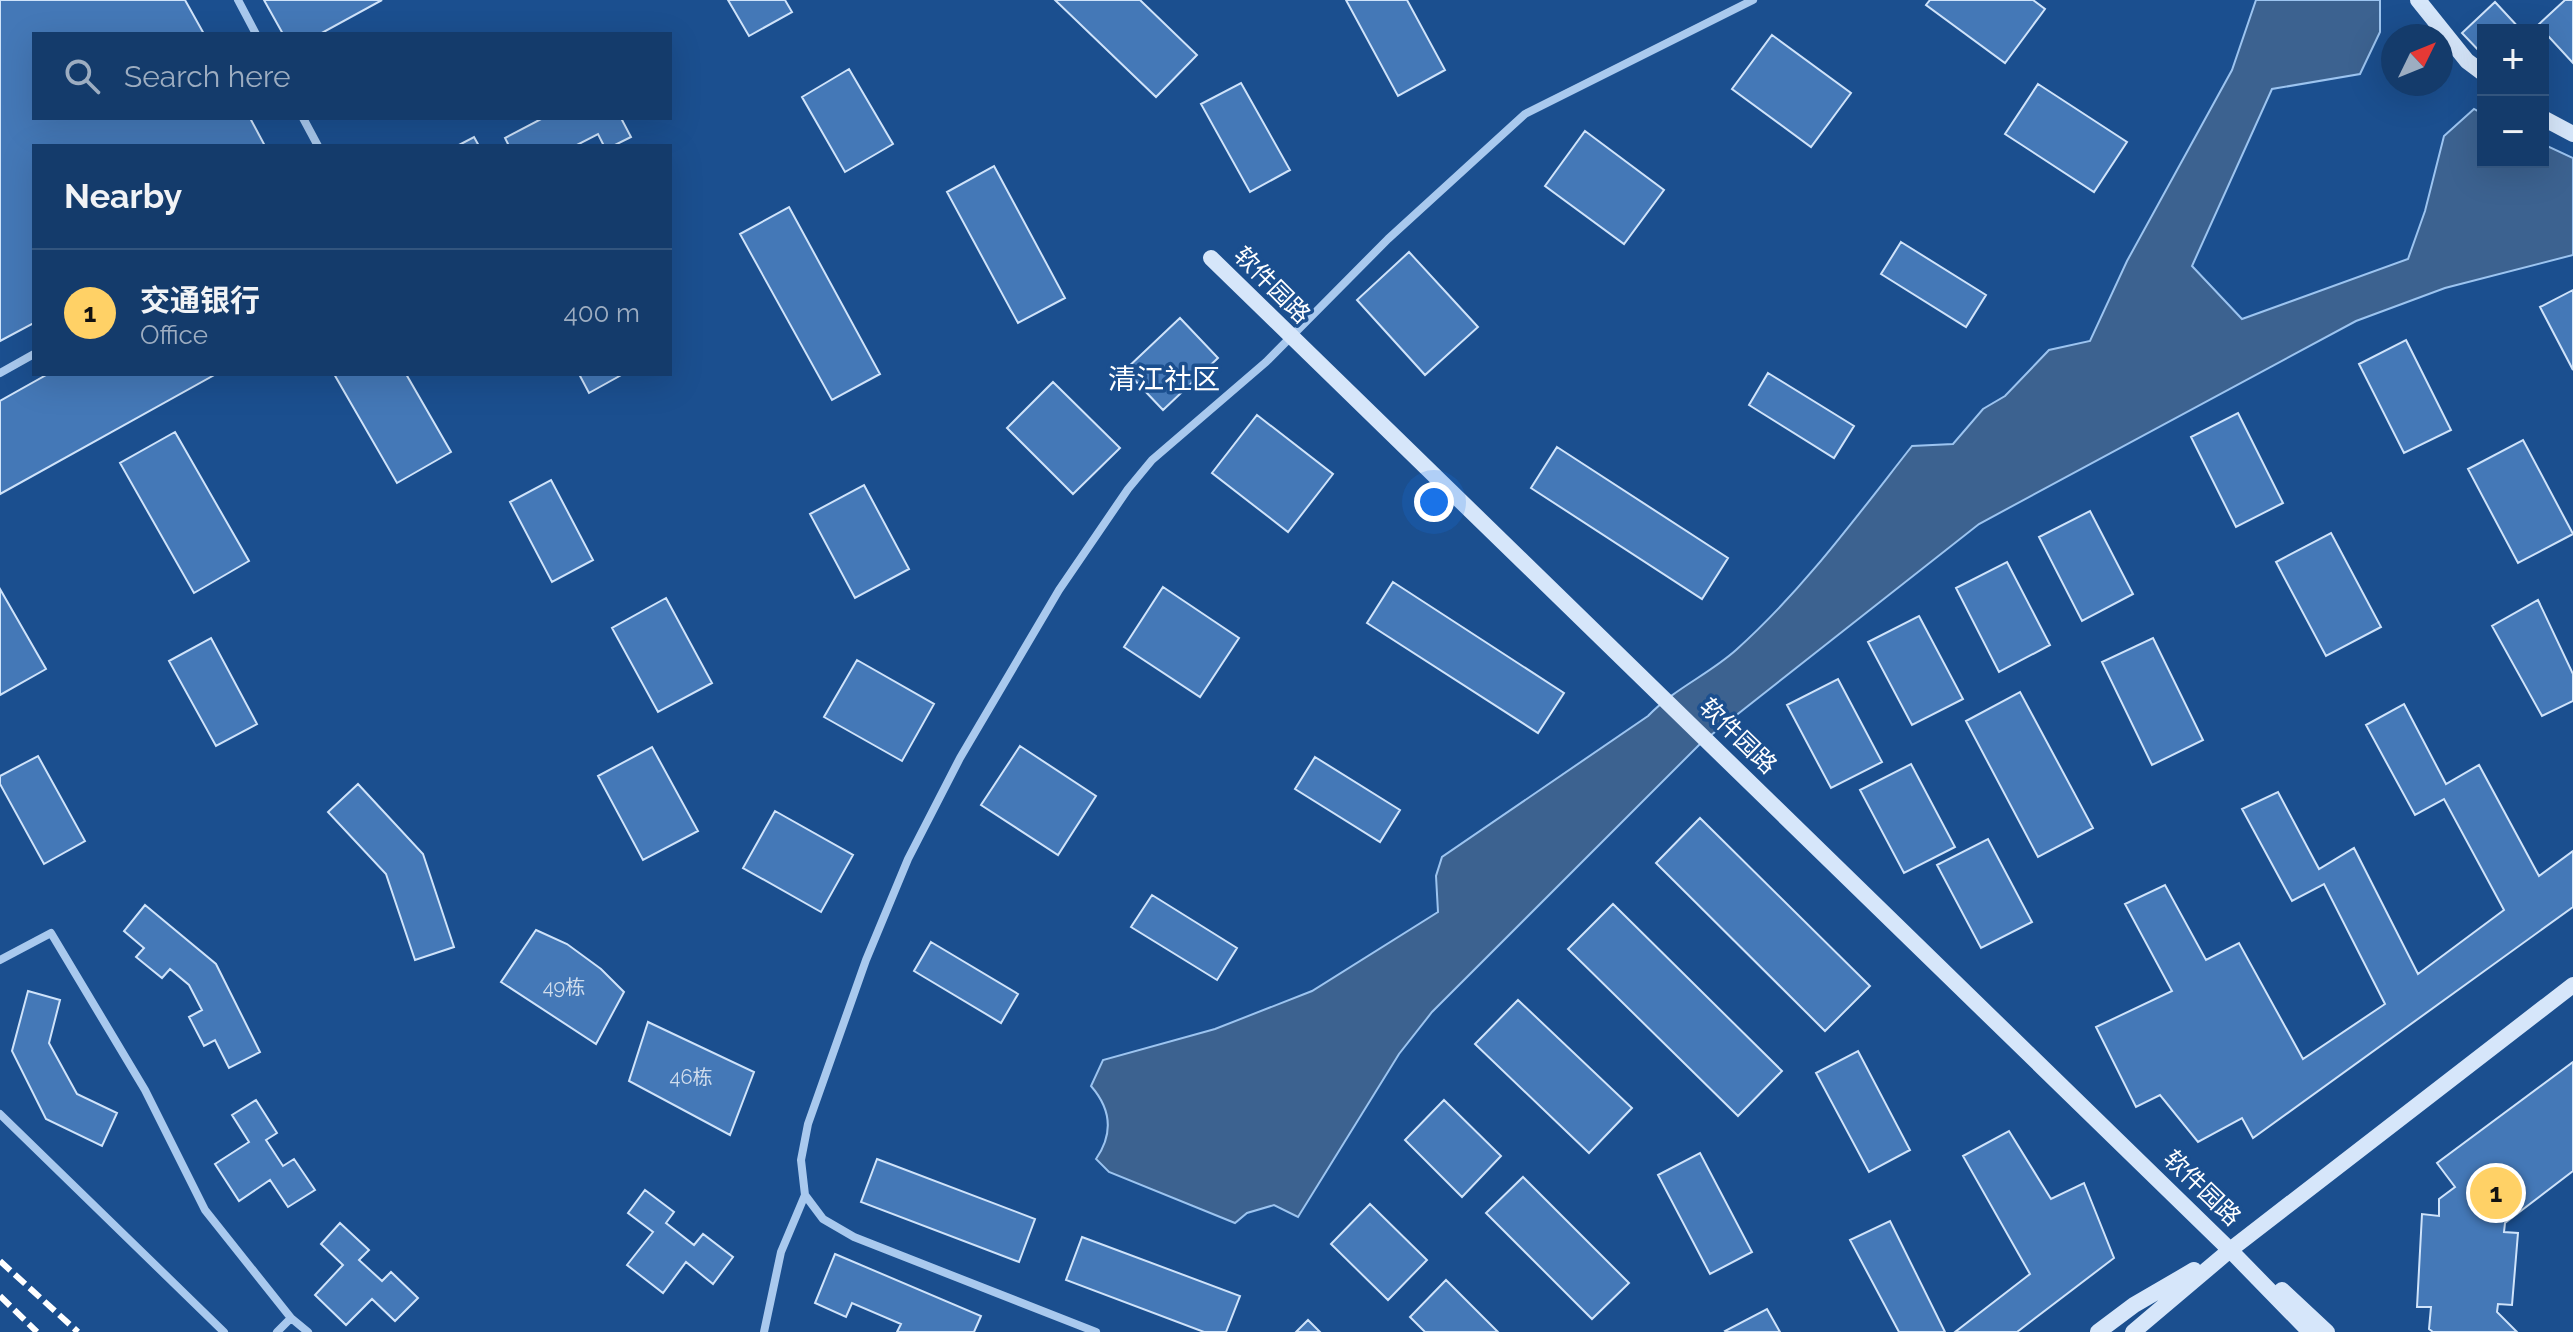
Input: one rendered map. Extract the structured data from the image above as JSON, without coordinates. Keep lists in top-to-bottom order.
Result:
{
  "streets": {
    "main road": ["软件园路"]
  },
  "districts": ["清江社区"],
  "house_numbers": ["49栋", "46栋"],
  "north": "top right",
  "page": {
    "map_buttons": ["+", "−"],
    "search": "Search here",
    "heading": "Nearby",
    "list": [
      {
        "mark": "1",
        "name": "交通银行",
        "note": "Office",
        "value": "400 m"
      }
    ],
    "pins": "1"
  }
}
